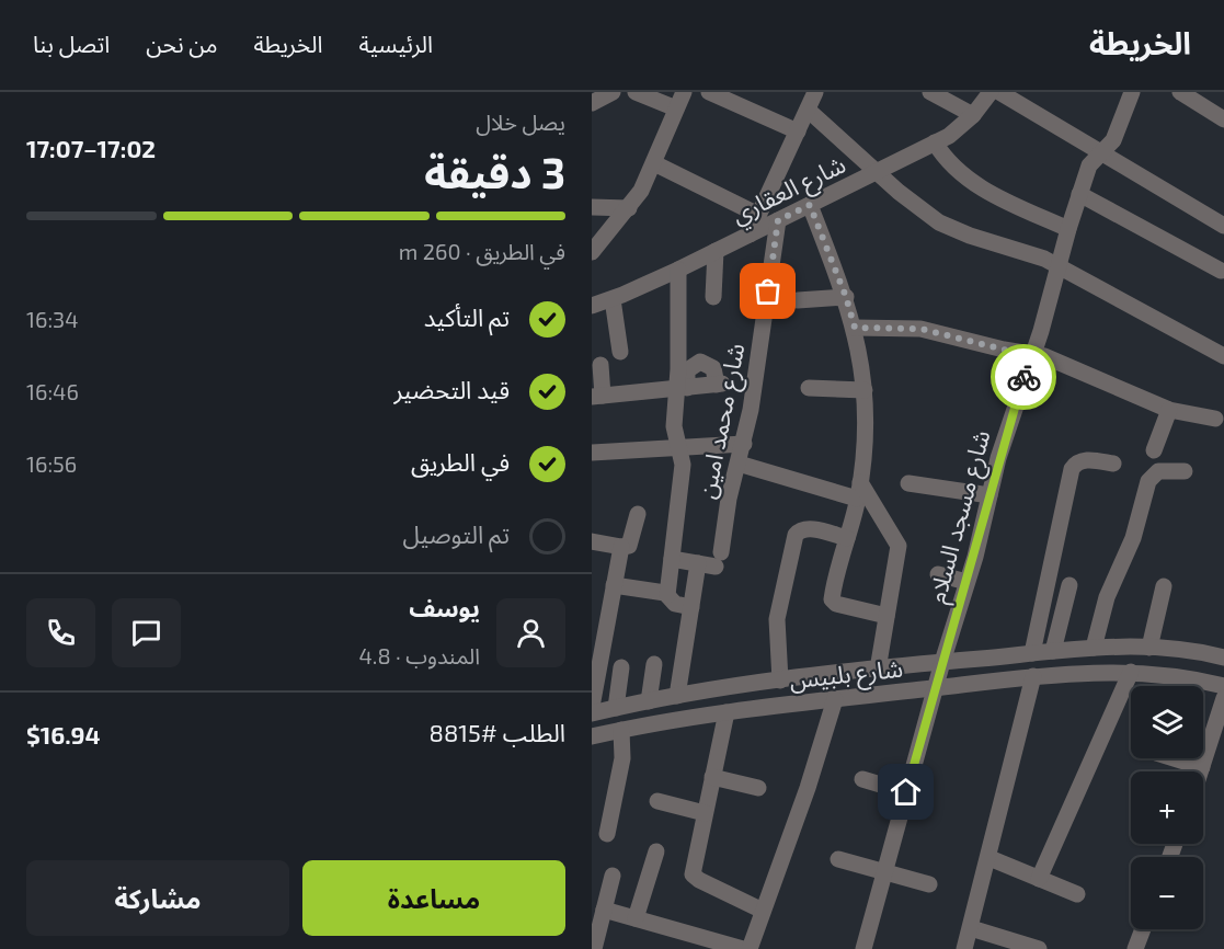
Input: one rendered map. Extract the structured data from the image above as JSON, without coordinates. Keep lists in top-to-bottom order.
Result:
{
  "streets": {
    "street": [
      "شارع العقاري",
      "شارع محمد امين",
      "شارع مسجد السلام",
      "شارع بلبيس"
    ]
  },
  "crossings": [
    ["شارع العقاري", "شارع محمد امين"],
    ["شارع مسجد السلام", "شارع بلبيس"]
  ],
  "page": {
    "header": "الخريطة",
    "nav": [
      "الرئيسية",
      "الخريطة",
      "من نحن",
      "اتصل بنا"
    ],
    "heading": ["3 دقيقة", "يصل خلال", "17:02–17:07"],
    "panel": [
      "يوسف",
      "المندوب · 4.8",
      "الطلب #8815",
      "$16.94"
    ],
    "bar": "في الطريق · 260 m",
    "list": [
      ["تم التأكيد", "16:34"],
      ["قيد التحضير", "16:46"],
      ["في الطريق", "16:56"],
      "تم التوصيل"
    ],
    "map_buttons": ["+", "−"],
    "buttons": ["مساعدة", "مشاركة"]
  }
}
